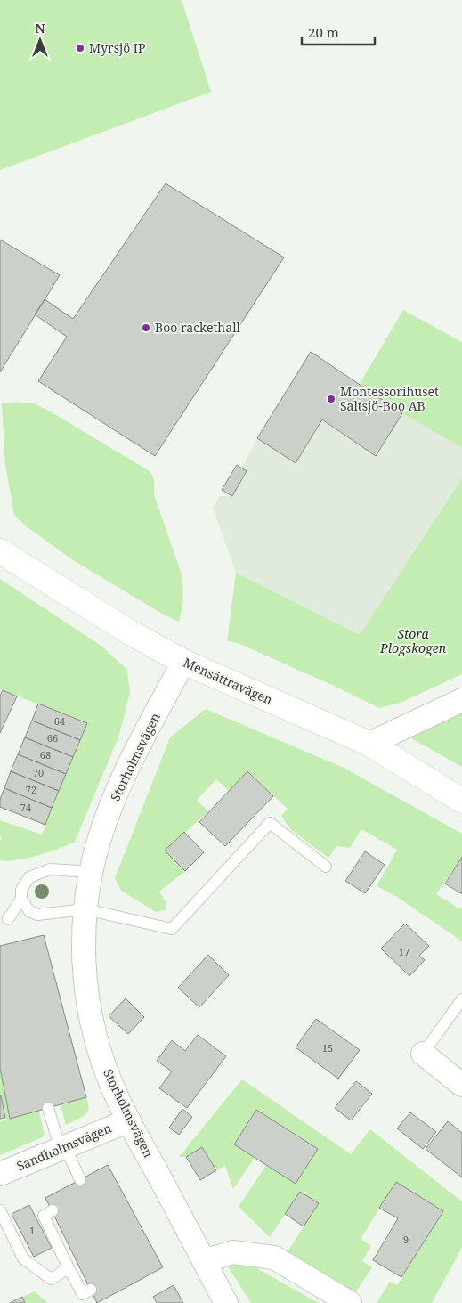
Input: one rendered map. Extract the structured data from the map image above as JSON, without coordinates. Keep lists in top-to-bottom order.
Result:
{
  "streets": {
    "street": ["Mensättravägen", "Storholmsvägen", "Sandholmsvägen"]
  },
  "crossings": [
    ["Mensättravägen", "Storholmsvägen"],
    ["Storholmsvägen", "Sandholmsvägen"]
  ],
  "parks": ["Stora Plogskogen"],
  "places": ["Myrsjö IP", "Boo rackethall", "Montessorihuset Saltsjö-Boo AB"],
  "house_numbers": [
    "64",
    "66",
    "68",
    "70",
    "72",
    "74",
    "17",
    "15",
    "1",
    "9"
  ],
  "scale_bar": "20 m",
  "north": "top"
}
